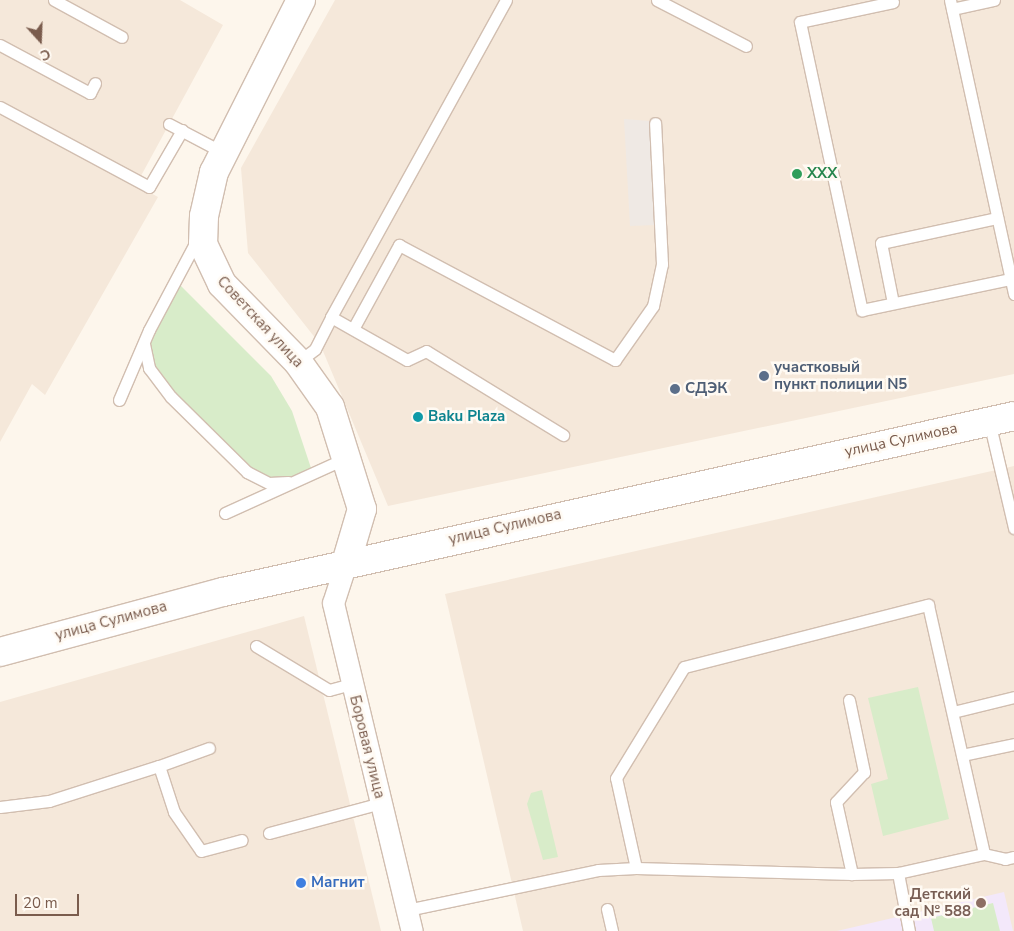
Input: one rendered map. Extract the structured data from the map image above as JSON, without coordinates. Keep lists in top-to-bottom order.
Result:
{
  "streets": {
    "main road": ["Советская улица", "улица Сулимова"],
    "street": ["Боровая улица"]
  },
  "crossings": [
    ["Советская улица", "улица Сулимова"],
    ["Советская улица", "Боровая улица"],
    ["улица Сулимова", "Боровая улица"]
  ],
  "places": [
    "XXX",
    "участковый пункт полиции N5",
    "СДЭК",
    "Baku Plaza",
    "Магнит",
    "Детский сад № 588"
  ],
  "scale_bar": "20 m",
  "north": "bottom"
}
